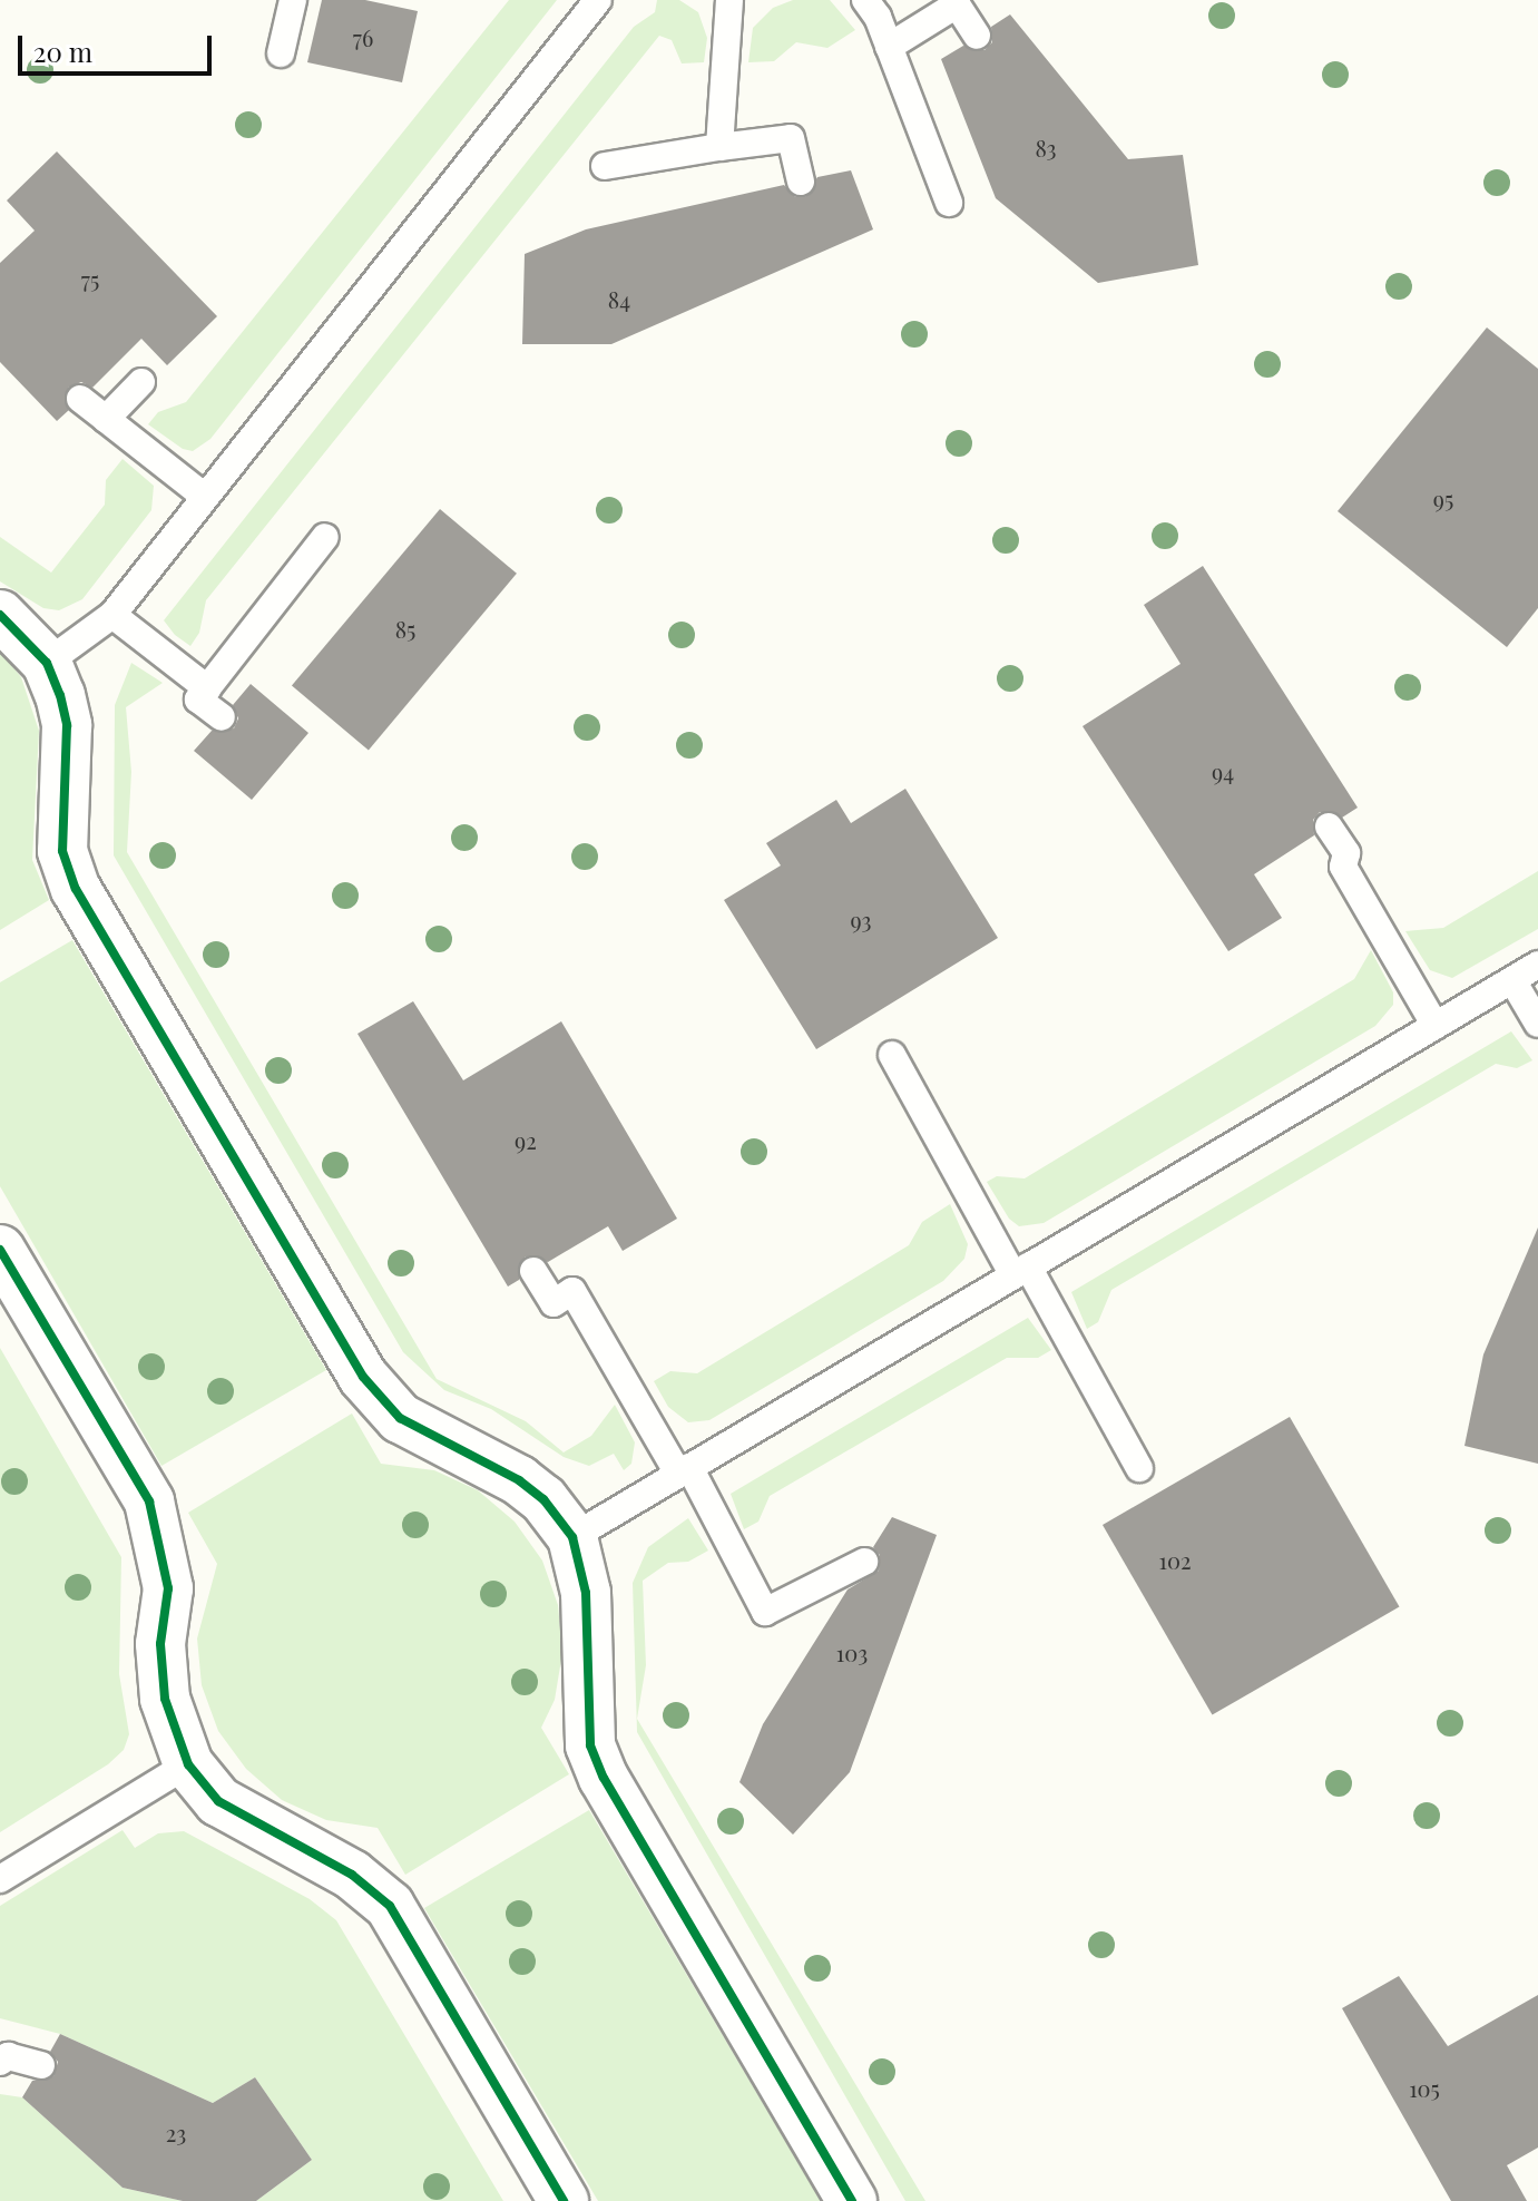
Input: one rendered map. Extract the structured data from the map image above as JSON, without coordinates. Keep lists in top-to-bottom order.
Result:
{
  "house_numbers": [
    "76",
    "83",
    "75",
    "84",
    "95",
    "85",
    "94",
    "93",
    "92",
    "102",
    "103",
    "105",
    "23"
  ],
  "scale_bar": "20 m"
}
